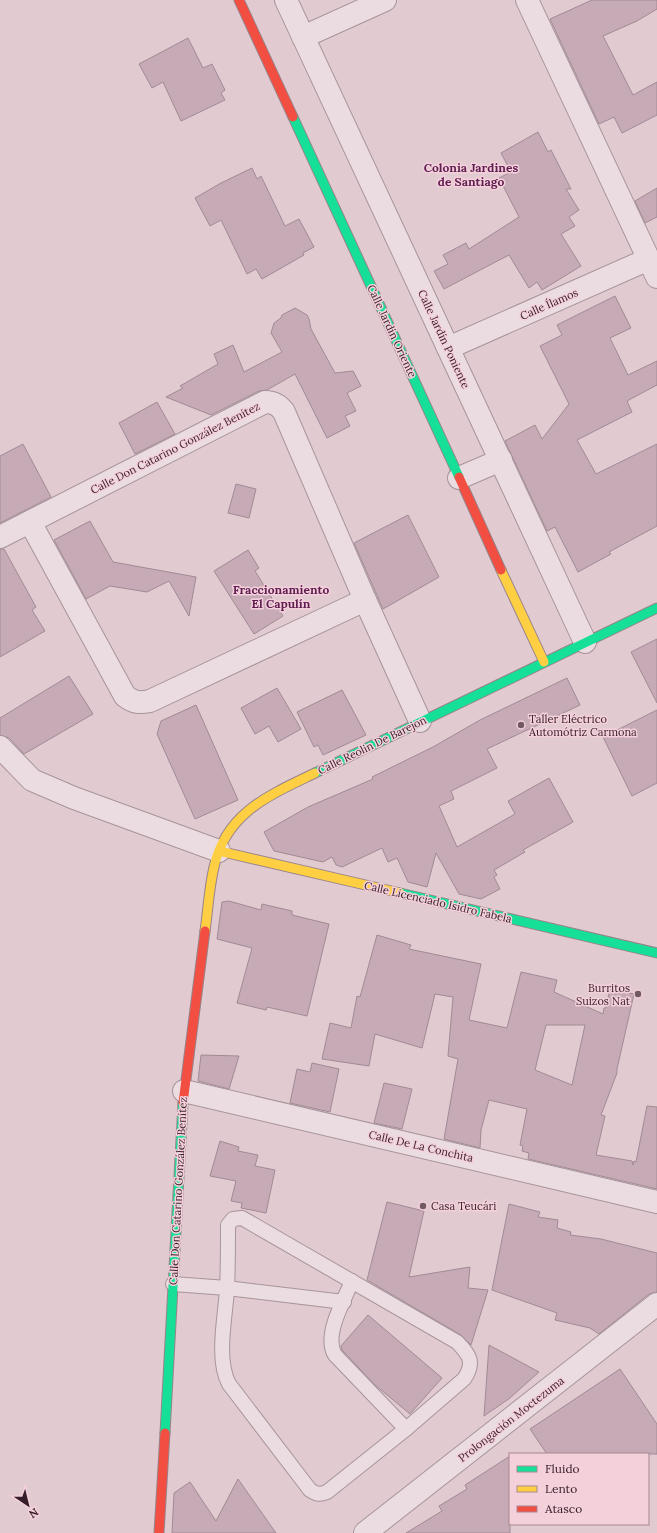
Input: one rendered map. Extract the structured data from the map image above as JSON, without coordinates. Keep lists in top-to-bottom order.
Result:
{
  "streets": {
    "main road": [
      "Calle Jardín Oriente",
      "Calle Don Catarino González Benítez",
      "Calle Reolin De Barejon",
      "Calle Licenciado Isidro Fabela"
    ],
    "street": [
      "Calle Ílamos",
      "Calle Jardín Poniente",
      "Calle De La Conchita",
      "Prolongación Moctezuma"
    ]
  },
  "crossings": [
    ["Calle Ílamos", "Calle Jardín Poniente"],
    ["Calle Jardín Oriente", "Calle Reolin De Barejon"],
    ["Calle Don Catarino González Benítez", "Calle Reolin De Barejon"],
    ["Calle Don Catarino González Benítez", "Calle Licenciado Isidro Fabela"],
    ["Calle Don Catarino González Benítez", "Calle De La Conchita"],
    ["Calle Reolin De Barejon", "Calle Licenciado Isidro Fabela"]
  ],
  "districts": ["Colonia Jardines de Santiago", "Fraccionamiento El Capulín"],
  "places": ["Taller Eléctrico Automótriz Carmona", "Burritos Suizos Nat", "Casa Teucári"],
  "legend": ["Fluido", "Lento", "Atasco"],
  "north": "bottom right"
}
